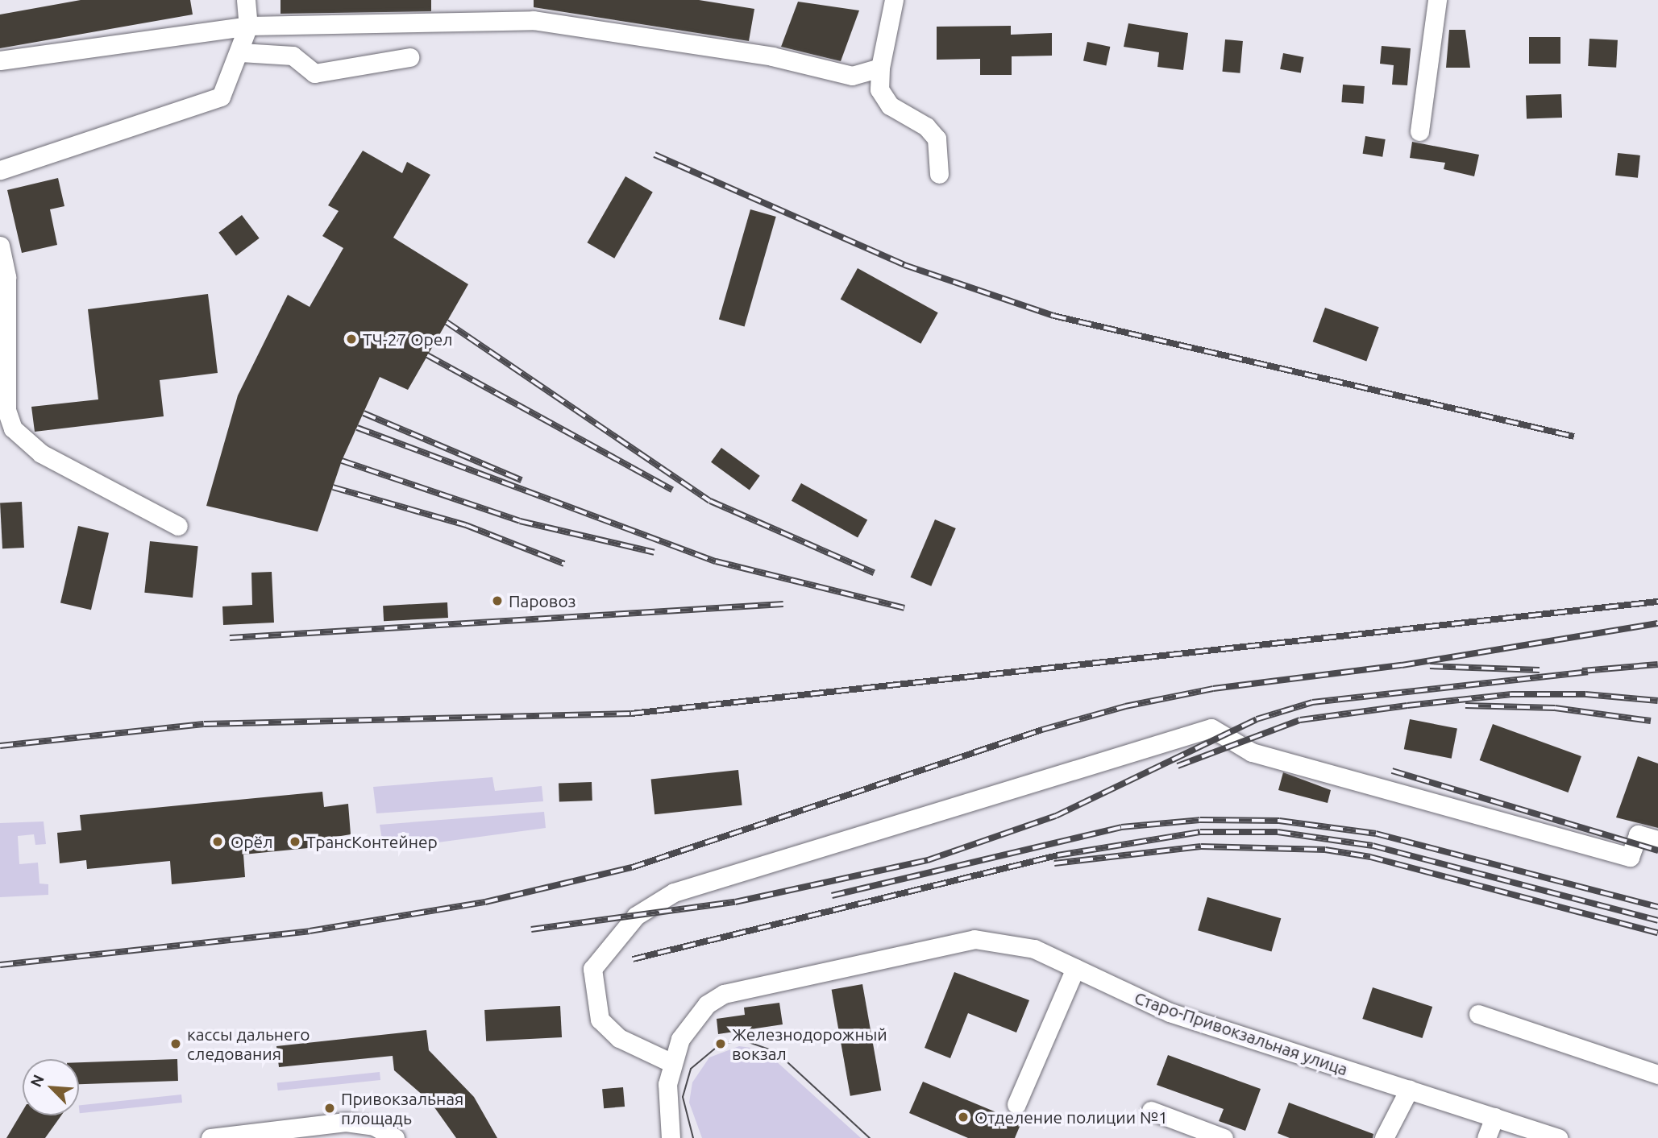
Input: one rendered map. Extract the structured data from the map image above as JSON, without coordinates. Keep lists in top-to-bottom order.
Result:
{
  "streets": {
    "street": ["Старо-Привокзальная улица"]
  },
  "places": [
    "ТЧ-27 Орел",
    "Паровоз",
    "Орёл",
    "ТрансКонтейнер",
    "кассы дальнего следования",
    "Железнодорожный вокзал",
    "Привокзальная площадь",
    "Отделение полиции №1"
  ],
  "north": "top left"
}
